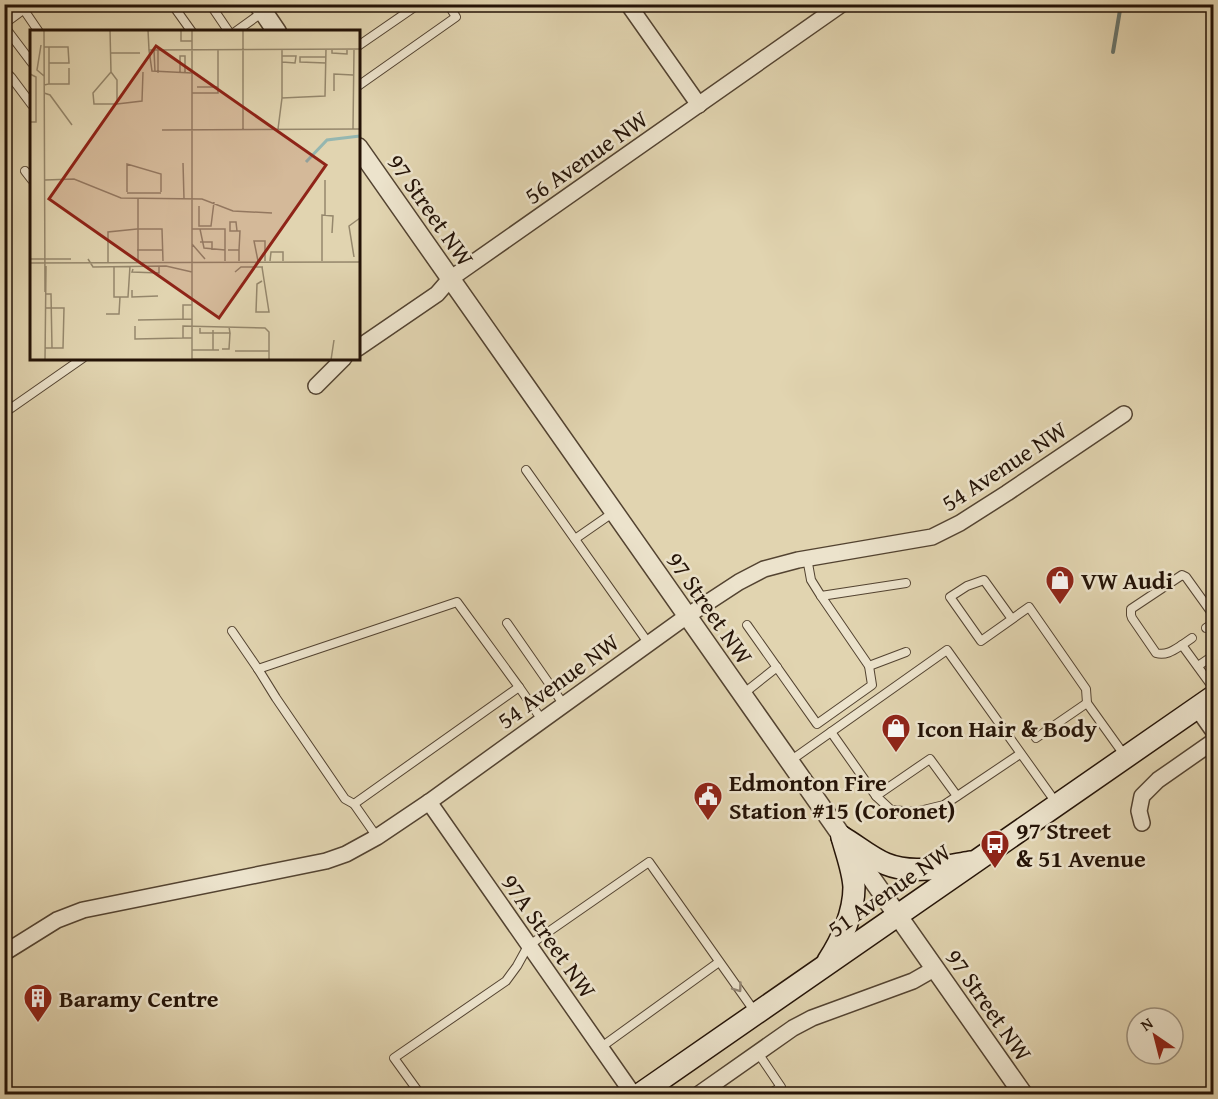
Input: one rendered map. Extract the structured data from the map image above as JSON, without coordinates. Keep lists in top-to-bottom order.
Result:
{
  "streets": {
    "main road": ["51 Avenue NW"],
    "street": [
      "56 Avenue NW",
      "97 Street NW",
      "54 Avenue NW",
      "97A Street NW"
    ]
  },
  "crossings": [
    ["56 Avenue NW", "97 Street NW"],
    ["97 Street NW", "54 Avenue NW"],
    ["97 Street NW", "51 Avenue NW"],
    ["54 Avenue NW", "97A Street NW"]
  ],
  "places": {
    "shop": ["VW Audi", "Icon Hair & Body"],
    "public building": ["Edmonton Fire Station #15 (Coronet)"],
    "bus stop": ["97 Street & 51 Avenue"],
    "building": ["Baramy Centre"]
  },
  "north": "top left"
}
